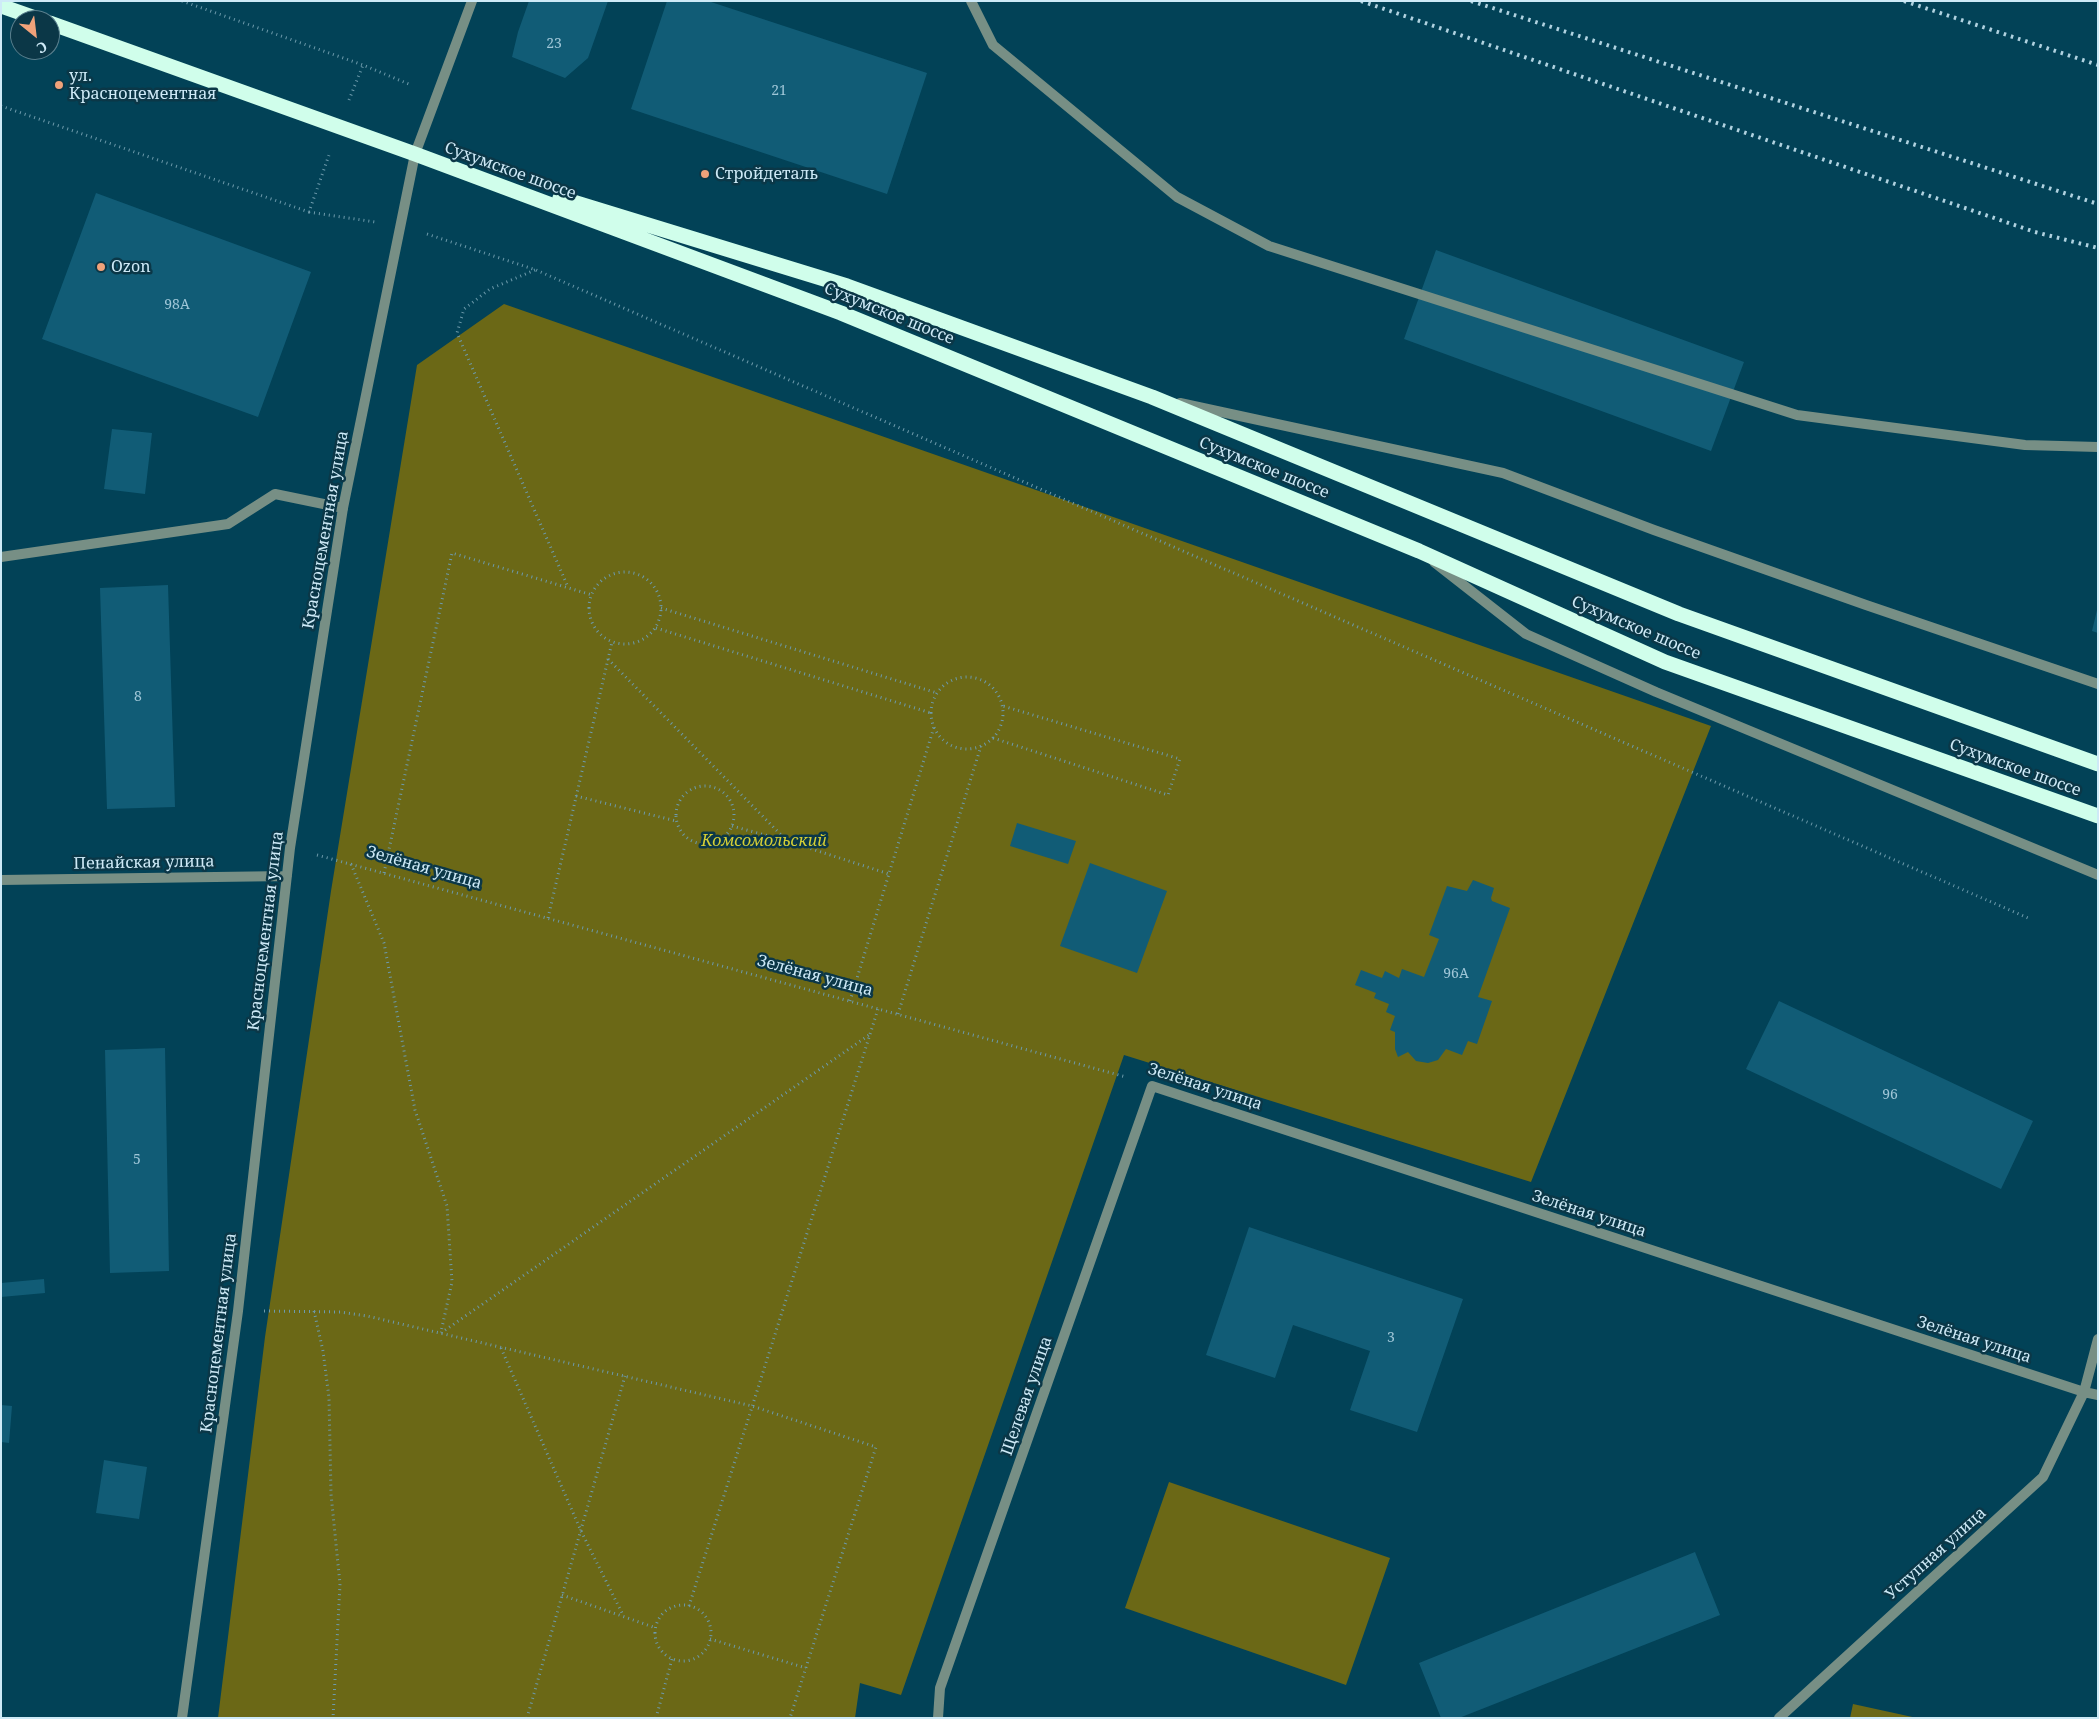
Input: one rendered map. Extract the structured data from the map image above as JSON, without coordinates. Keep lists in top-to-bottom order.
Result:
{
  "streets": {
    "highway": ["Сухумское шоссе"],
    "street": [
      "Красноцементная улица",
      "Пенайская улица",
      "Зелёная улица",
      "Щелевая улица",
      "Уступная улица"
    ]
  },
  "crossings": [
    ["Сухумское шоссе", "Красноцементная улица"],
    ["Красноцементная улица", "Пенайская улица"],
    ["Красноцементная улица", "Зелёная улица"],
    ["Зелёная улица", "Щелевая улица"],
    ["Зелёная улица", "Уступная улица"]
  ],
  "parks": ["Комсомольский"],
  "places": ["ул. Красноцементная", "Стройдеталь", "Ozon"],
  "house_numbers": [
    "23",
    "21",
    "98А",
    "8",
    "96А",
    "96",
    "5",
    "3"
  ],
  "north": "bottom right"
}
